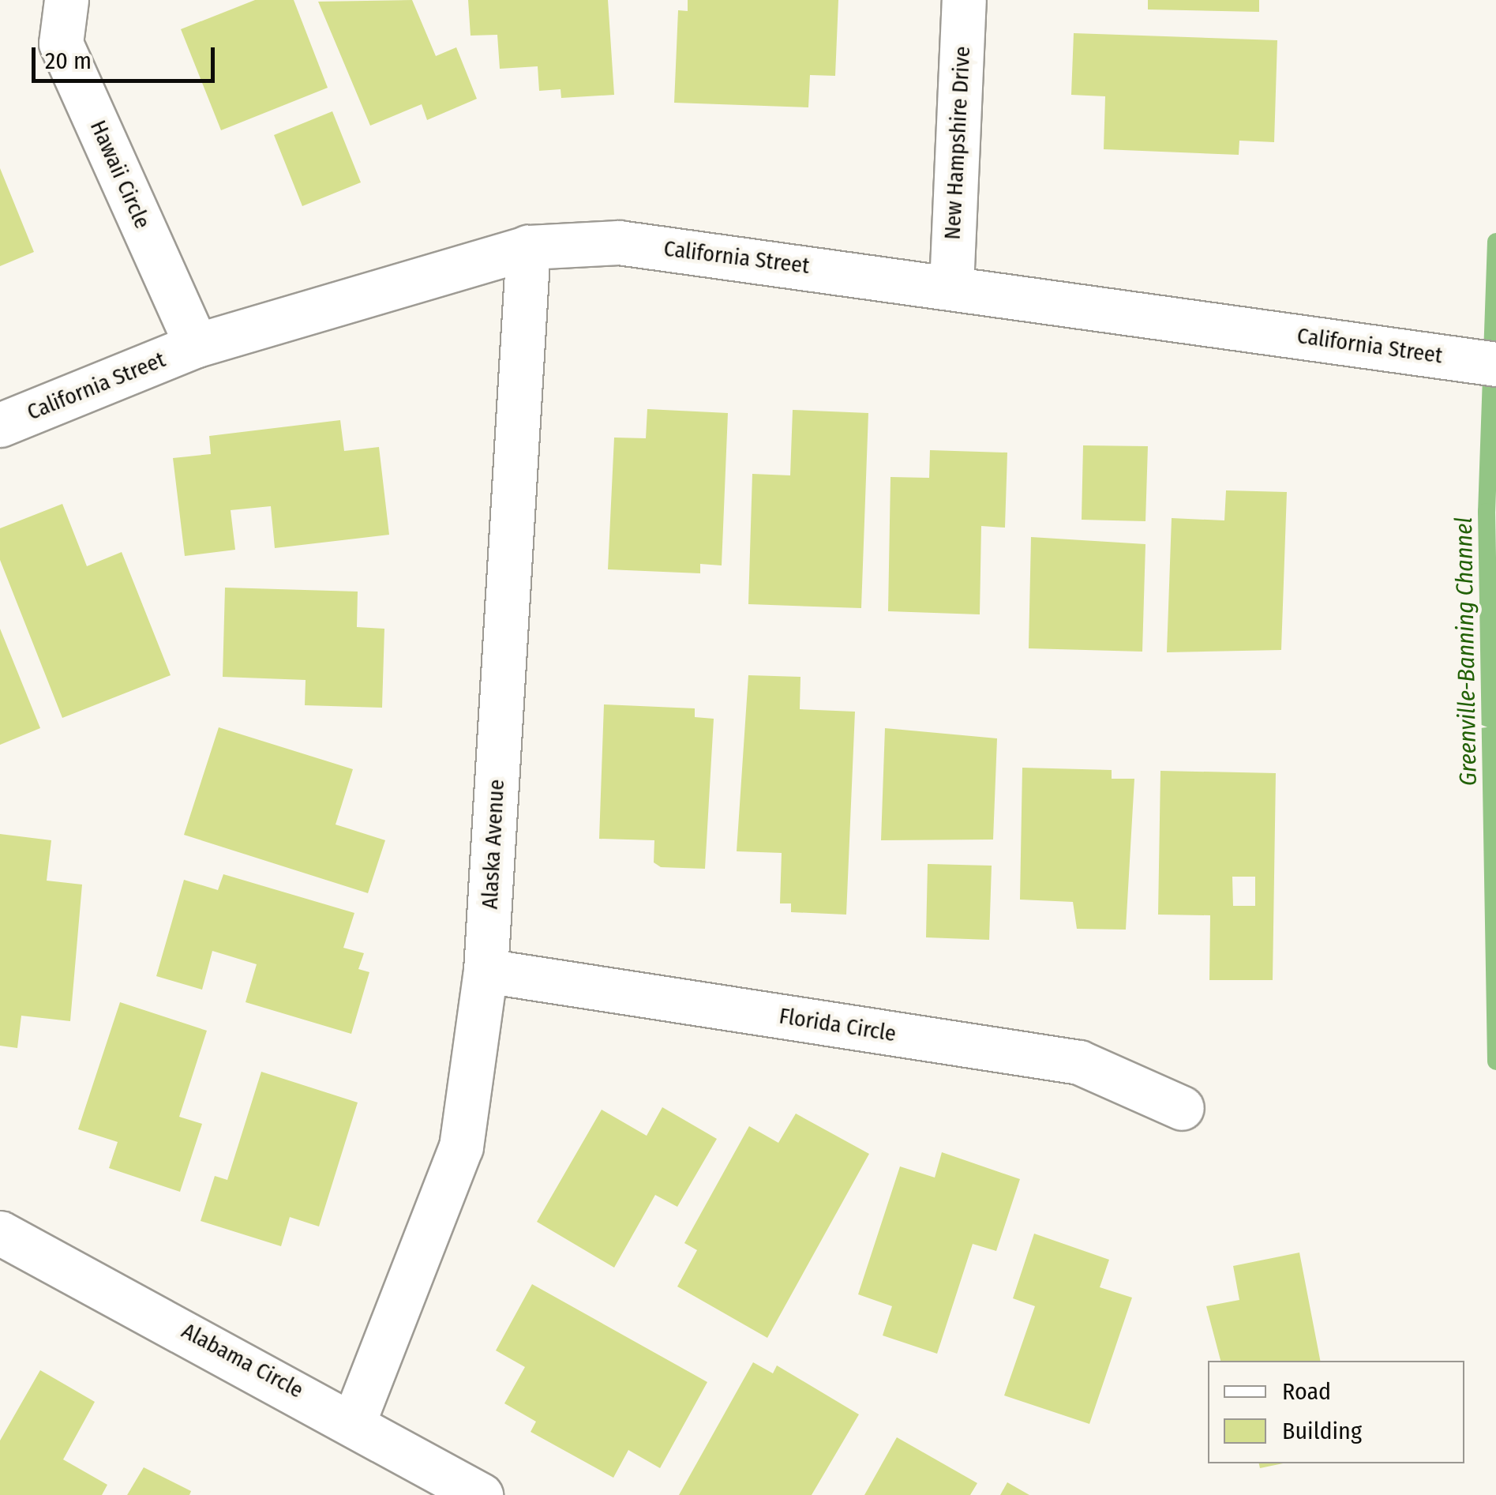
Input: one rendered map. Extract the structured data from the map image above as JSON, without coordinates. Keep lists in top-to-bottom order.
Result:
{
  "streets": {
    "street": [
      "New Hampshire Drive",
      "Hawaii Circle",
      "California Street",
      "Alaska Avenue",
      "Florida Circle",
      "Alabama Circle"
    ]
  },
  "crossings": [
    ["New Hampshire Drive", "California Street"],
    ["Hawaii Circle", "California Street"],
    ["California Street", "Alaska Avenue"],
    ["Alaska Avenue", "Florida Circle"],
    ["Alaska Avenue", "Alabama Circle"]
  ],
  "water": ["Greenville-Banning Channel"],
  "legend": ["Road", "Building"],
  "scale_bar": "20 m"
}
